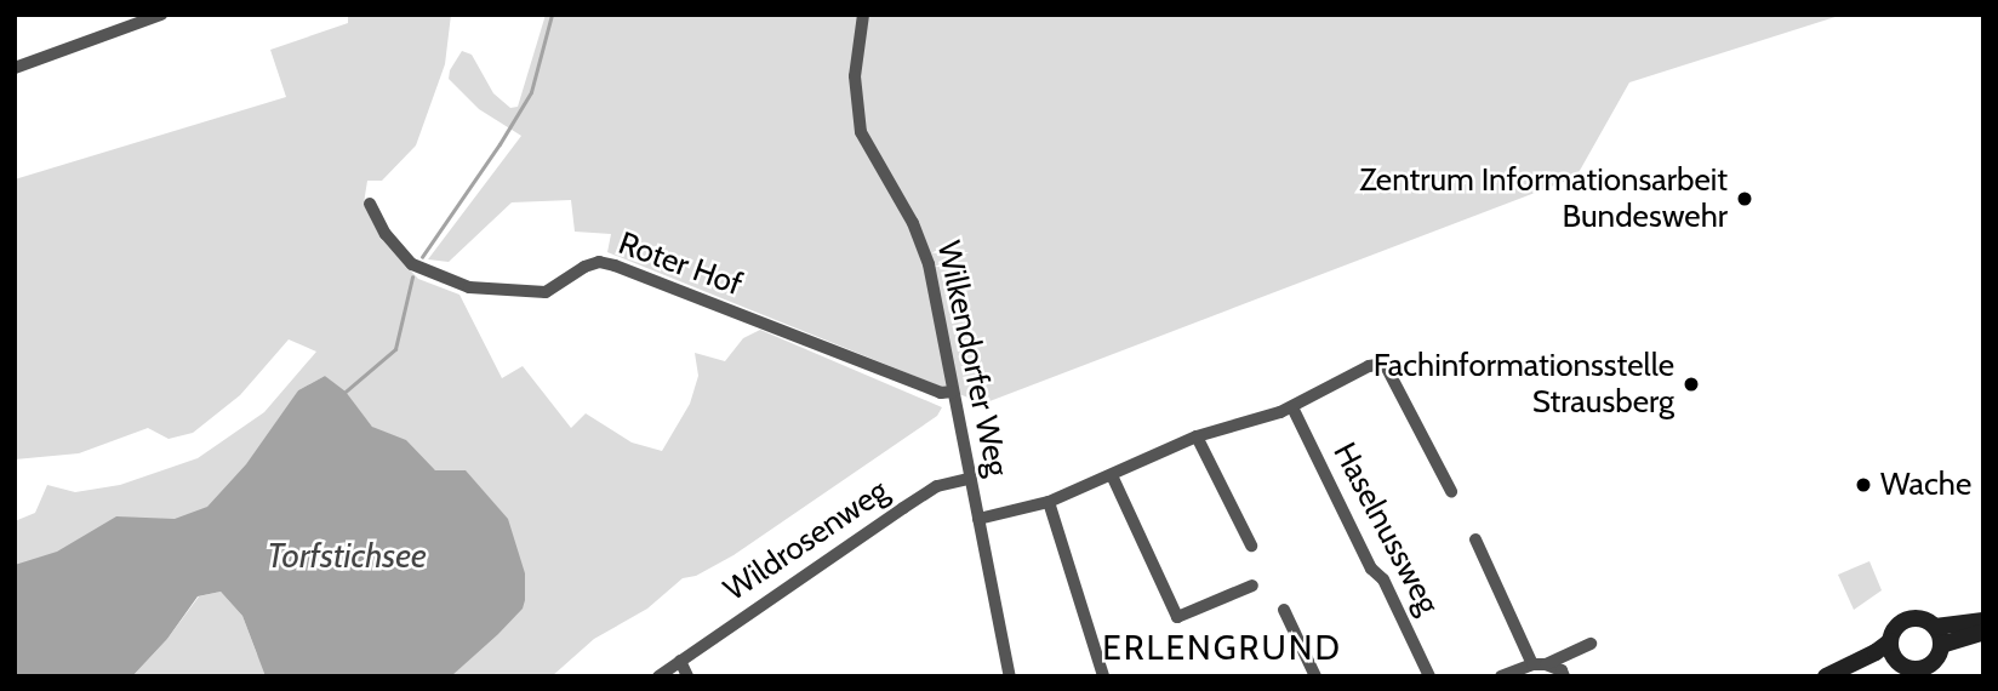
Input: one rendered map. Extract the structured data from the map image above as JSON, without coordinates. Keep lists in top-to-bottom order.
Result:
{
  "streets": {
    "street": [
      "Roter Hof",
      "Wilkendorfer Weg",
      "Haselnussweg",
      "Wildrosenweg"
    ]
  },
  "crossings": [
    ["Roter Hof", "Wilkendorfer Weg"],
    ["Wilkendorfer Weg", "Wildrosenweg"]
  ],
  "districts": ["ERLENGRUND"],
  "water": ["Torfstichsee"],
  "places": ["Zentrum Informationsarbeit Bundeswehr", "Fachinformationsstelle Strausberg", "Wache"]
}
